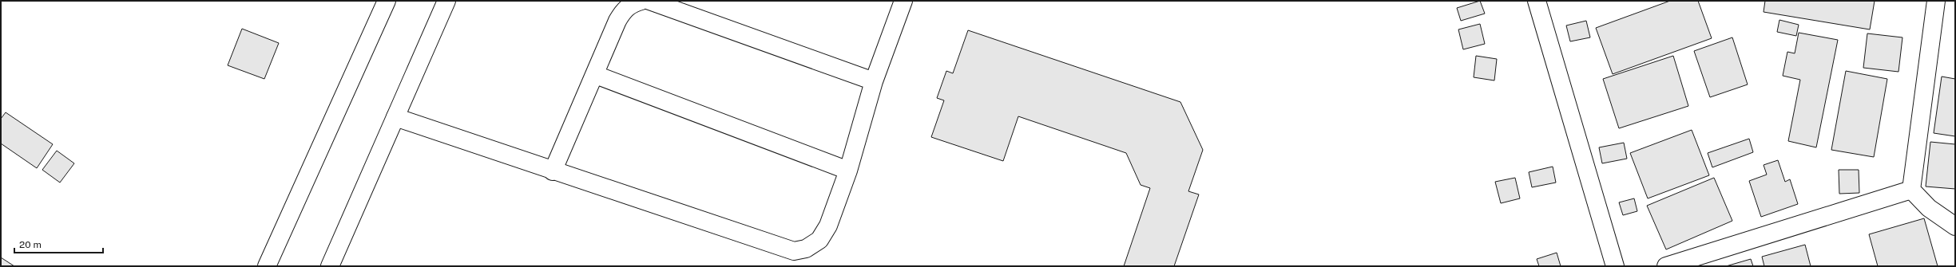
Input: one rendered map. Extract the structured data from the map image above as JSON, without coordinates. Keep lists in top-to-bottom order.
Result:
{
  "scale_bar": "20 m"
}
